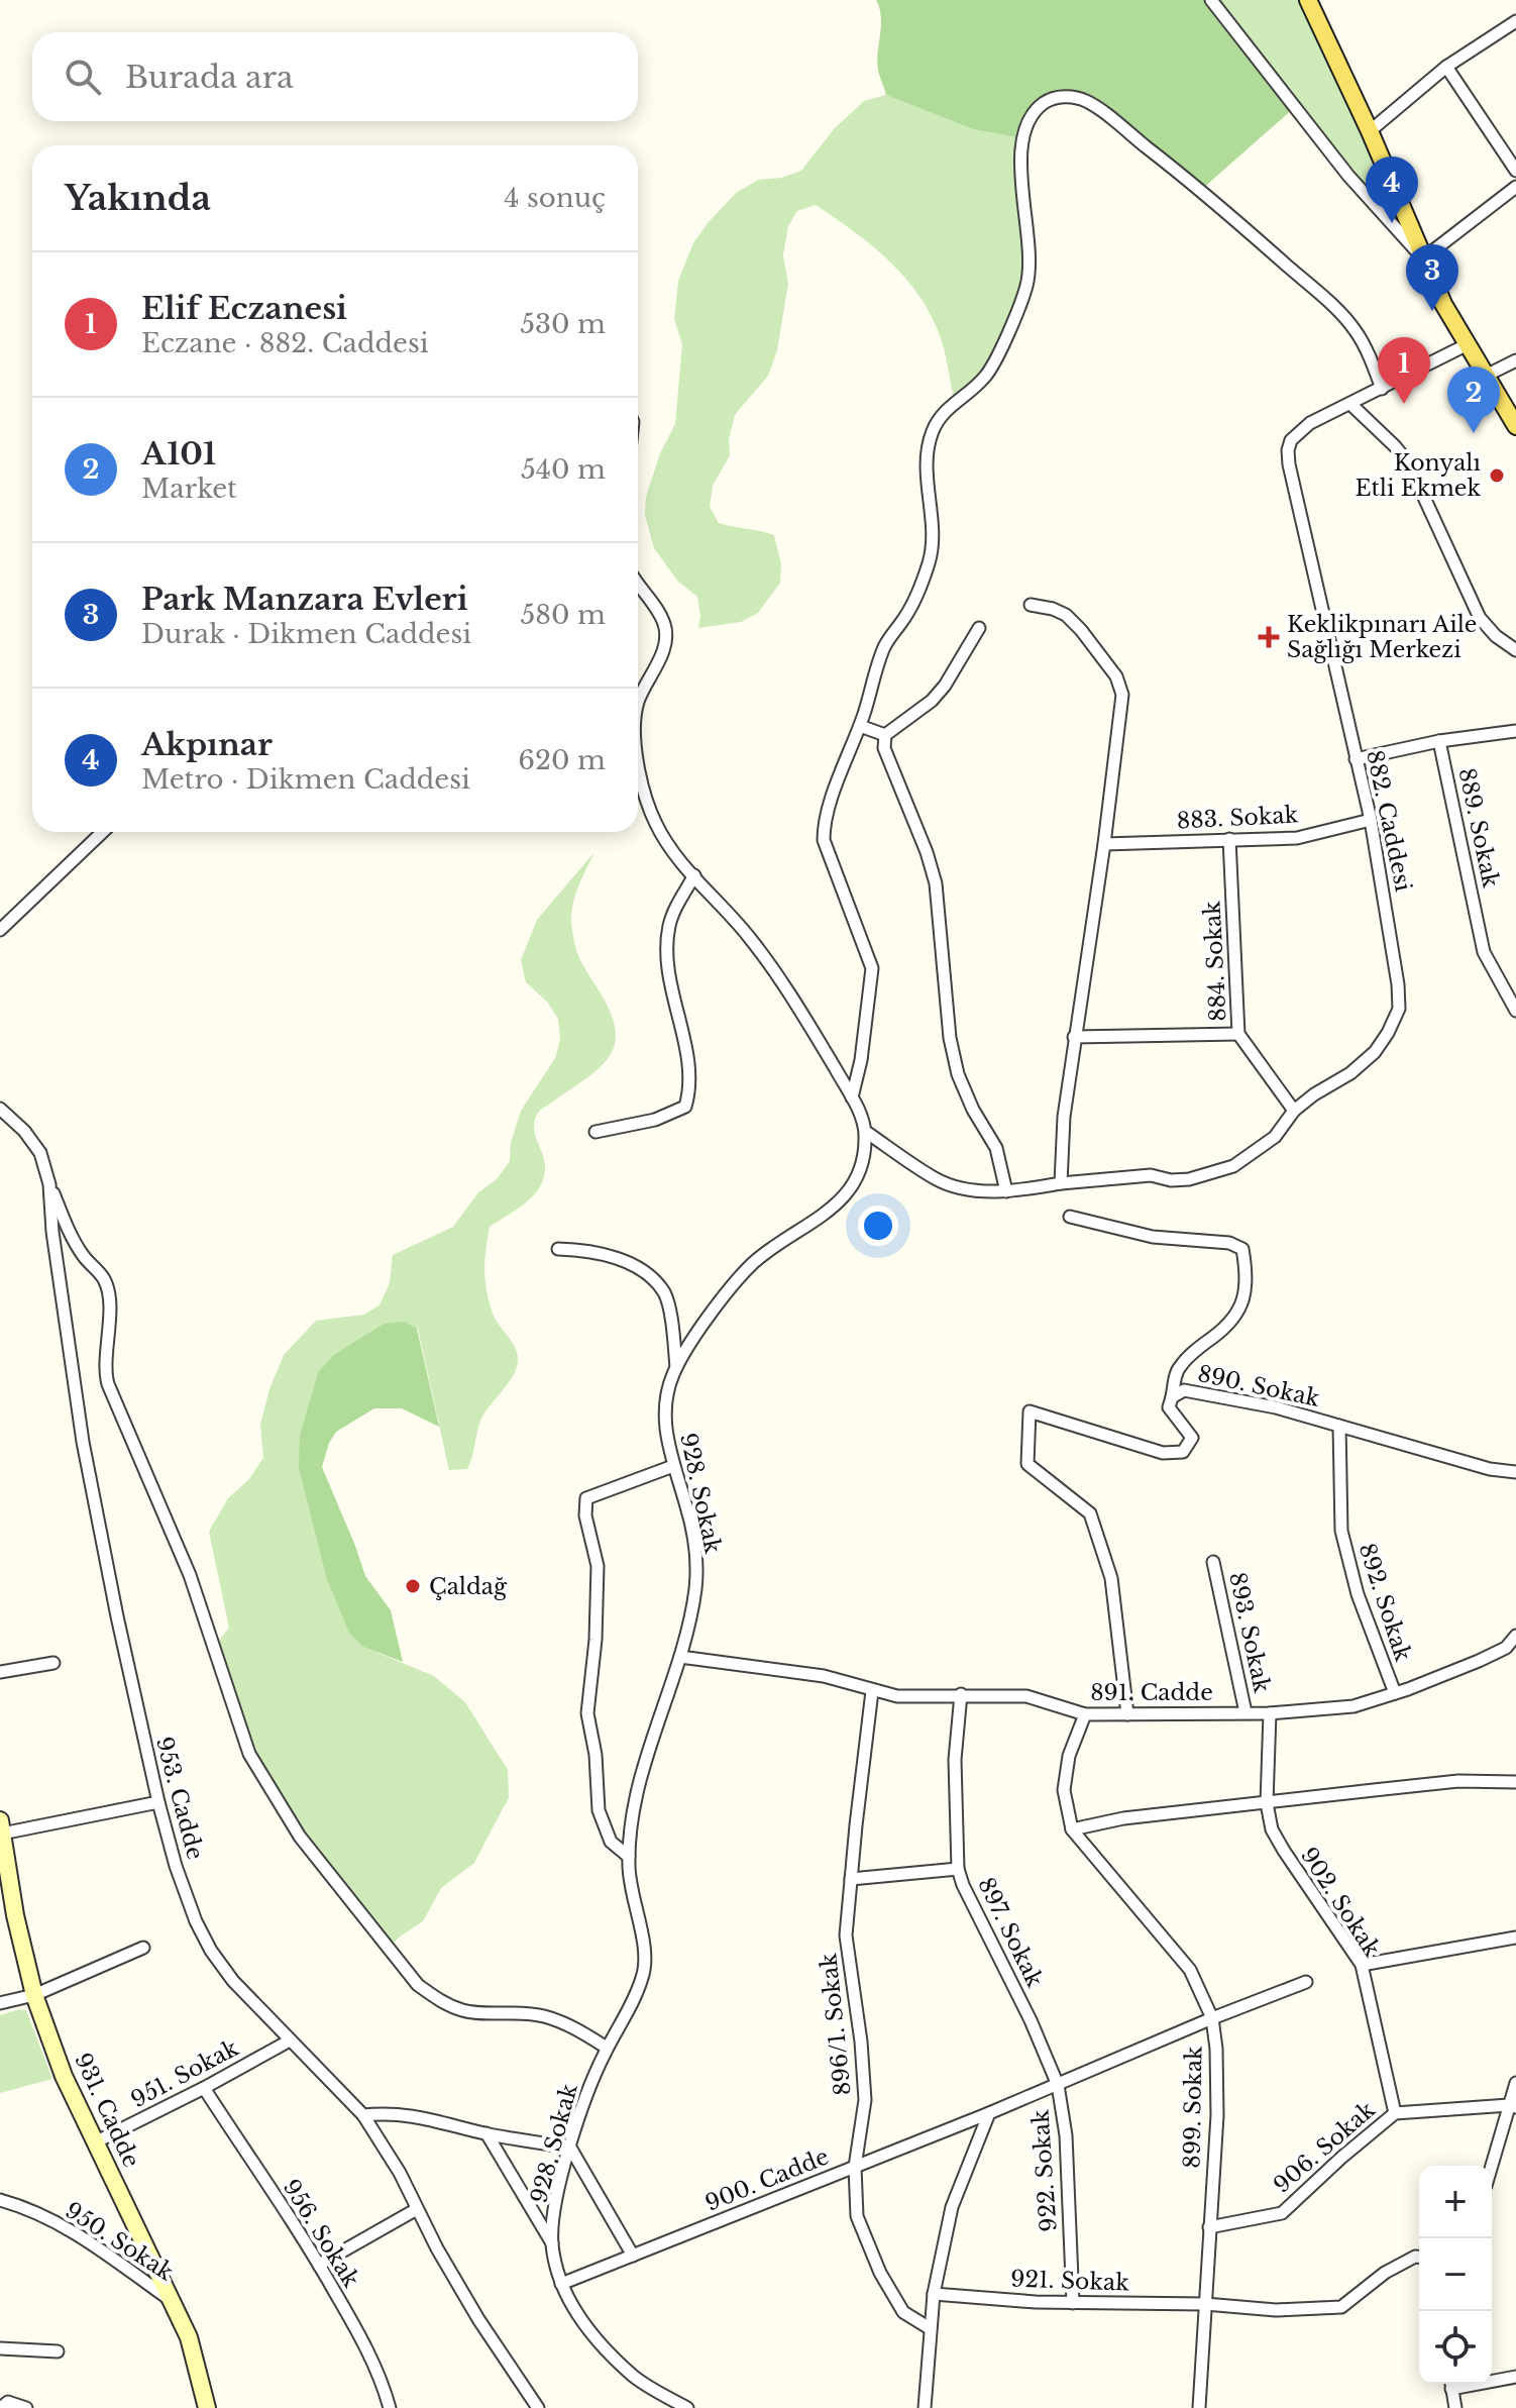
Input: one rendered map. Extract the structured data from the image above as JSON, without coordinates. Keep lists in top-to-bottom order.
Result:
{
  "streets": {
    "main road": ["931. Cadde"],
    "street": [
      "883. Sokak",
      "882. Caddesi",
      "889. Sokak",
      "884. Sokak",
      "890. Sokak",
      "928. Sokak",
      "892. Sokak",
      "893. Sokak",
      "891. Cadde",
      "953. Cadde",
      "902. Sokak",
      "897. Sokak",
      "896/1. Sokak",
      "951. Sokak",
      "899. Sokak",
      "906. Sokak",
      "922. Sokak",
      "900. Cadde",
      "956. Sokak",
      "950. Sokak",
      "921. Sokak"
    ]
  },
  "crossings": [
    ["883. Sokak", "882. Caddesi"],
    ["883. Sokak", "884. Sokak"],
    ["882. Caddesi", "884. Sokak"],
    ["882. Caddesi", "928. Sokak"],
    ["890. Sokak", "892. Sokak"],
    ["890. Sokak", "891. Cadde"],
    ["928. Sokak", "891. Cadde"],
    ["928. Sokak", "900. Cadde"],
    ["892. Sokak", "891. Cadde"],
    ["893. Sokak", "891. Cadde"],
    ["891. Cadde", "902. Sokak"],
    ["891. Cadde", "897. Sokak"],
    ["891. Cadde", "896/1. Sokak"],
    ["891. Cadde", "899. Sokak"],
    ["953. Cadde", "951. Sokak"],
    ["902. Sokak", "906. Sokak"],
    ["897. Sokak", "922. Sokak"],
    ["897. Sokak", "900. Cadde"],
    ["896/1. Sokak", "900. Cadde"],
    ["951. Sokak", "931. Cadde"],
    ["951. Sokak", "956. Sokak"],
    ["899. Sokak", "906. Sokak"],
    ["899. Sokak", "900. Cadde"],
    ["899. Sokak", "921. Sokak"],
    ["931. Cadde", "950. Sokak"],
    ["922. Sokak", "900. Cadde"],
    ["922. Sokak", "921. Sokak"]
  ],
  "places": {
    "other": ["Konyalı Etli Ekmek", "Çaldağ"],
    "health": ["Keklikpınarı Aile Sağlığı Merkezi"]
  },
  "page": {
    "search": "Burada ara",
    "heading": ["Yakında", "4 sonuç"],
    "pins": [
      "4",
      "3",
      "1",
      "2"
    ],
    "list": [
      {
        "mark": "1",
        "name": "Elif Eczanesi",
        "note": "Eczane · 882. Caddesi",
        "value": "530 m"
      },
      {
        "mark": "2",
        "name": "A101",
        "note": "Market",
        "value": "540 m"
      },
      {
        "mark": "3",
        "name": "Park Manzara Evleri",
        "note": "Durak · Dikmen Caddesi",
        "value": "580 m"
      },
      {
        "mark": "4",
        "name": "Akpınar",
        "note": "Metro · Dikmen Caddesi",
        "value": "620 m"
      }
    ],
    "map_buttons": ["+", "−"]
  }
}
